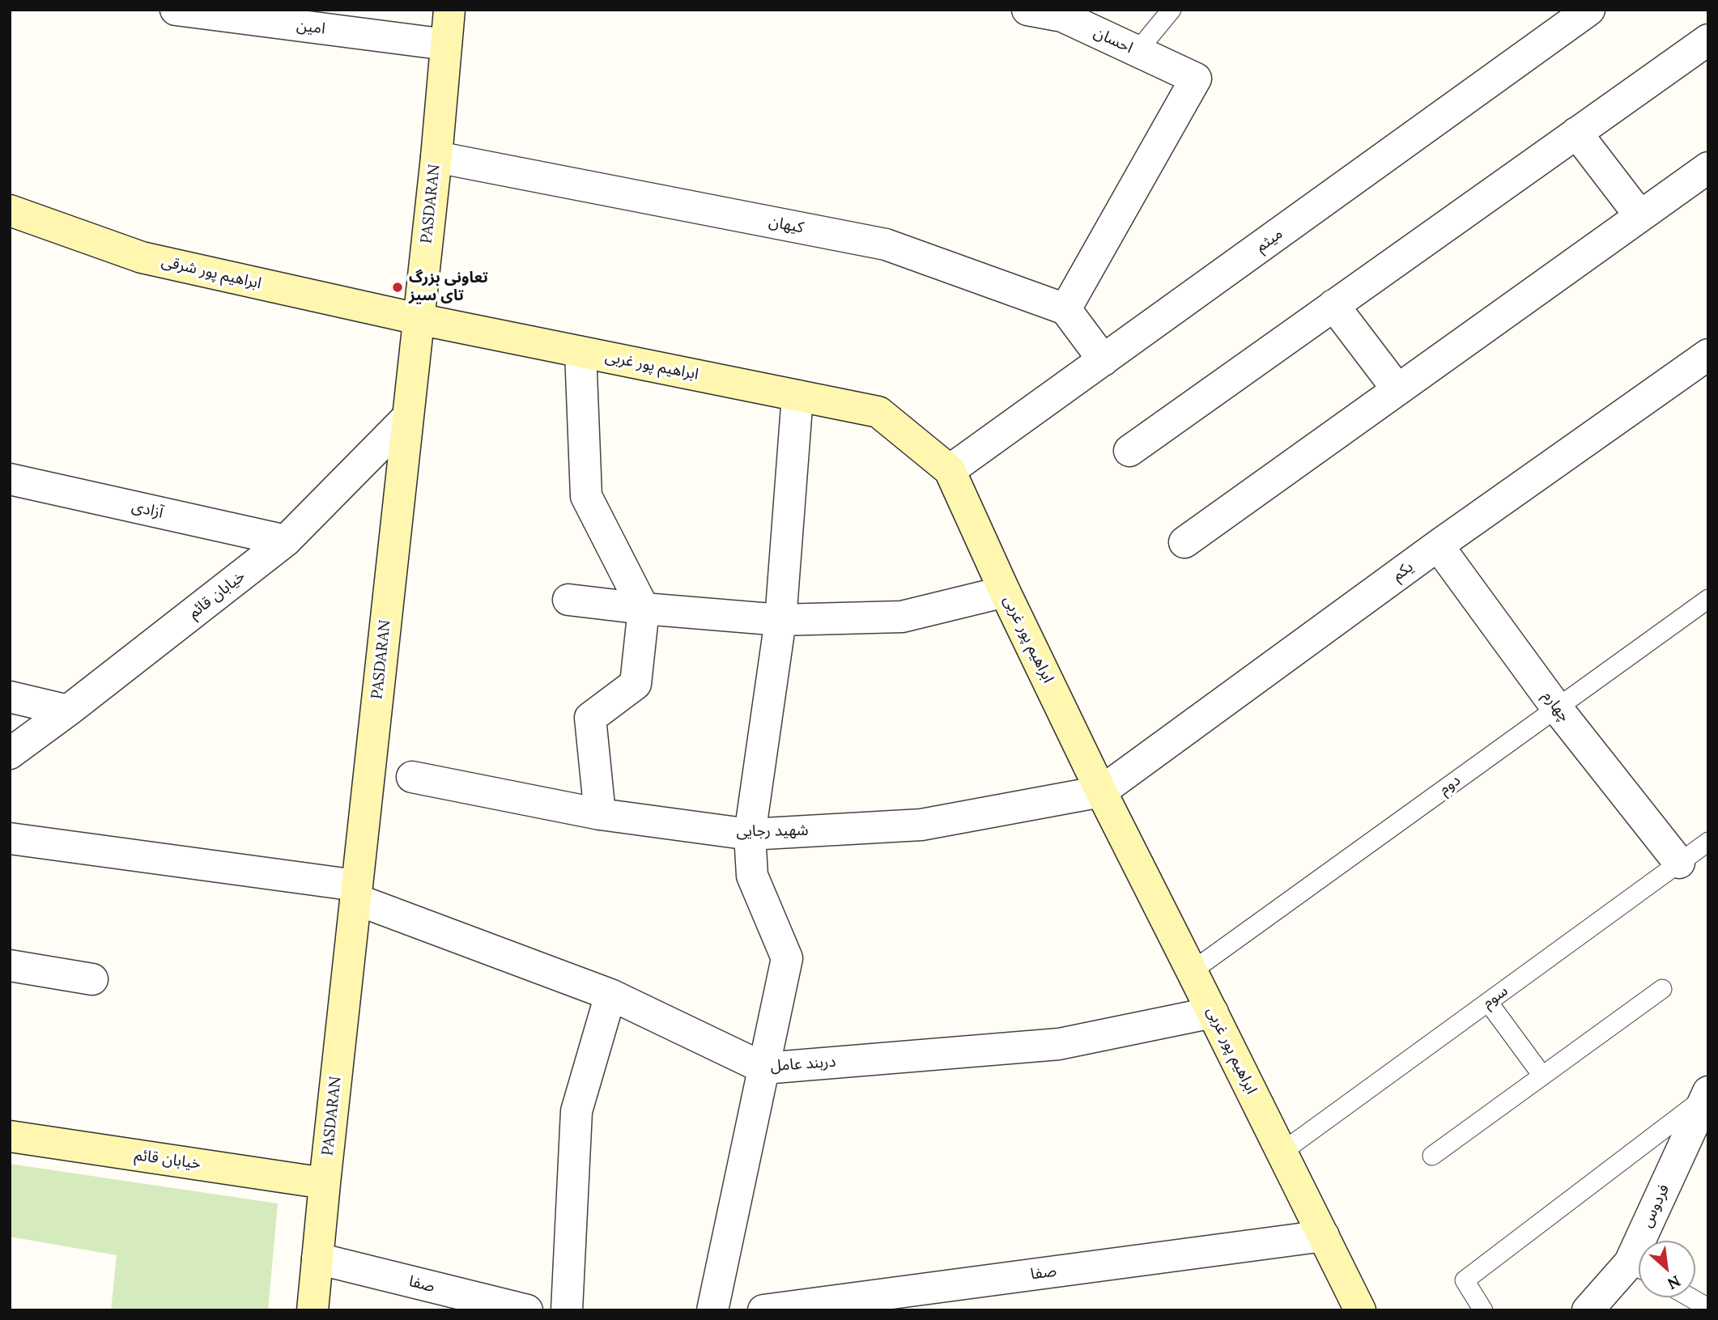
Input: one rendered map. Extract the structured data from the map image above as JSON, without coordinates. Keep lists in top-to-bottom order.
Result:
{
  "streets": {
    "street": [
      "امین",
      "احسان",
      "PASDARAN",
      "کیهان",
      "میثم",
      "ابراهیم پور شرقی",
      "ابراهیم پور غربی",
      "آزادی",
      "یکم",
      "خیابان قائم",
      "چهارم",
      "شهید رجایی",
      "دربند عامل",
      "فردوس",
      "صفا"
    ],
    "lane": ["دوم", "سوم"]
  },
  "crossings": [
    ["امین", "PASDARAN"],
    ["احسان", "کیهان"],
    ["PASDARAN", "کیهان"],
    ["PASDARAN", "ابراهیم پور شرقی"],
    ["PASDARAN", "ابراهیم پور غربی"],
    ["PASDARAN", "خیابان قائم"],
    ["PASDARAN", "دربند عامل"],
    ["PASDARAN", "صفا"],
    ["میثم", "ابراهیم پور غربی"],
    ["ابراهیم پور شرقی", "ابراهیم پور غربی"],
    ["ابراهیم پور غربی", "یکم"],
    ["ابراهیم پور غربی", "دوم"],
    ["ابراهیم پور غربی", "شهید رجایی"],
    ["ابراهیم پور غربی", "سوم"],
    ["ابراهیم پور غربی", "دربند عامل"],
    ["ابراهیم پور غربی", "صفا"],
    ["آزادی", "خیابان قائم"],
    ["یکم", "چهارم"],
    ["یکم", "شهید رجایی"],
    ["چهارم", "دوم"],
    ["چهارم", "سوم"]
  ],
  "places": ["تعاونی بزرگ تای سیز"],
  "north": "bottom right"
}
